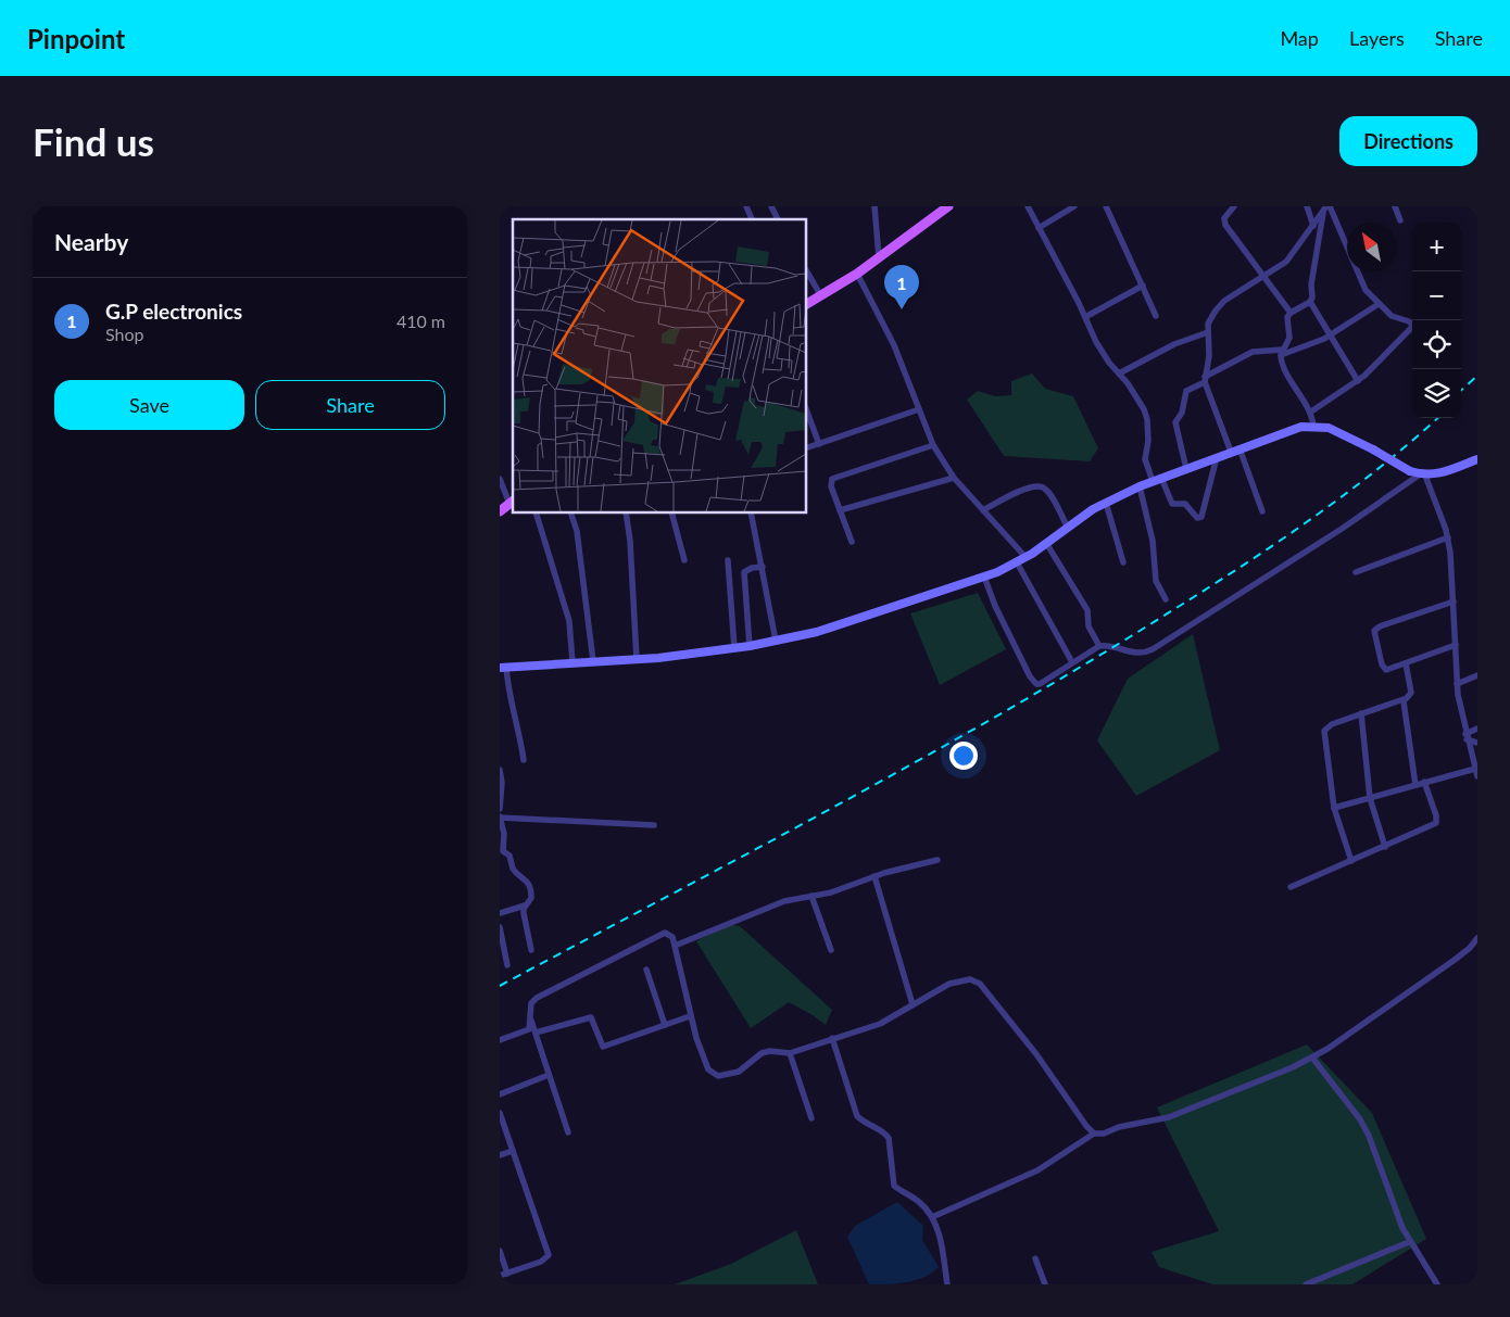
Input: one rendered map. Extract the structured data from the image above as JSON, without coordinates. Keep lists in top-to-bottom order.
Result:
{
  "north": "top left",
  "page": {
    "header": "Pinpoint",
    "nav": ["Map", "Layers", "Share"],
    "buttons": [
      "Directions",
      ["Save", "Share"]
    ],
    "title": "Find us",
    "heading": "Nearby",
    "map_buttons": ["+", "−"],
    "pins": "1",
    "list": [
      {
        "mark": "1",
        "name": "G.P electronics",
        "note": "Shop",
        "value": "410 m"
      }
    ]
  }
}
